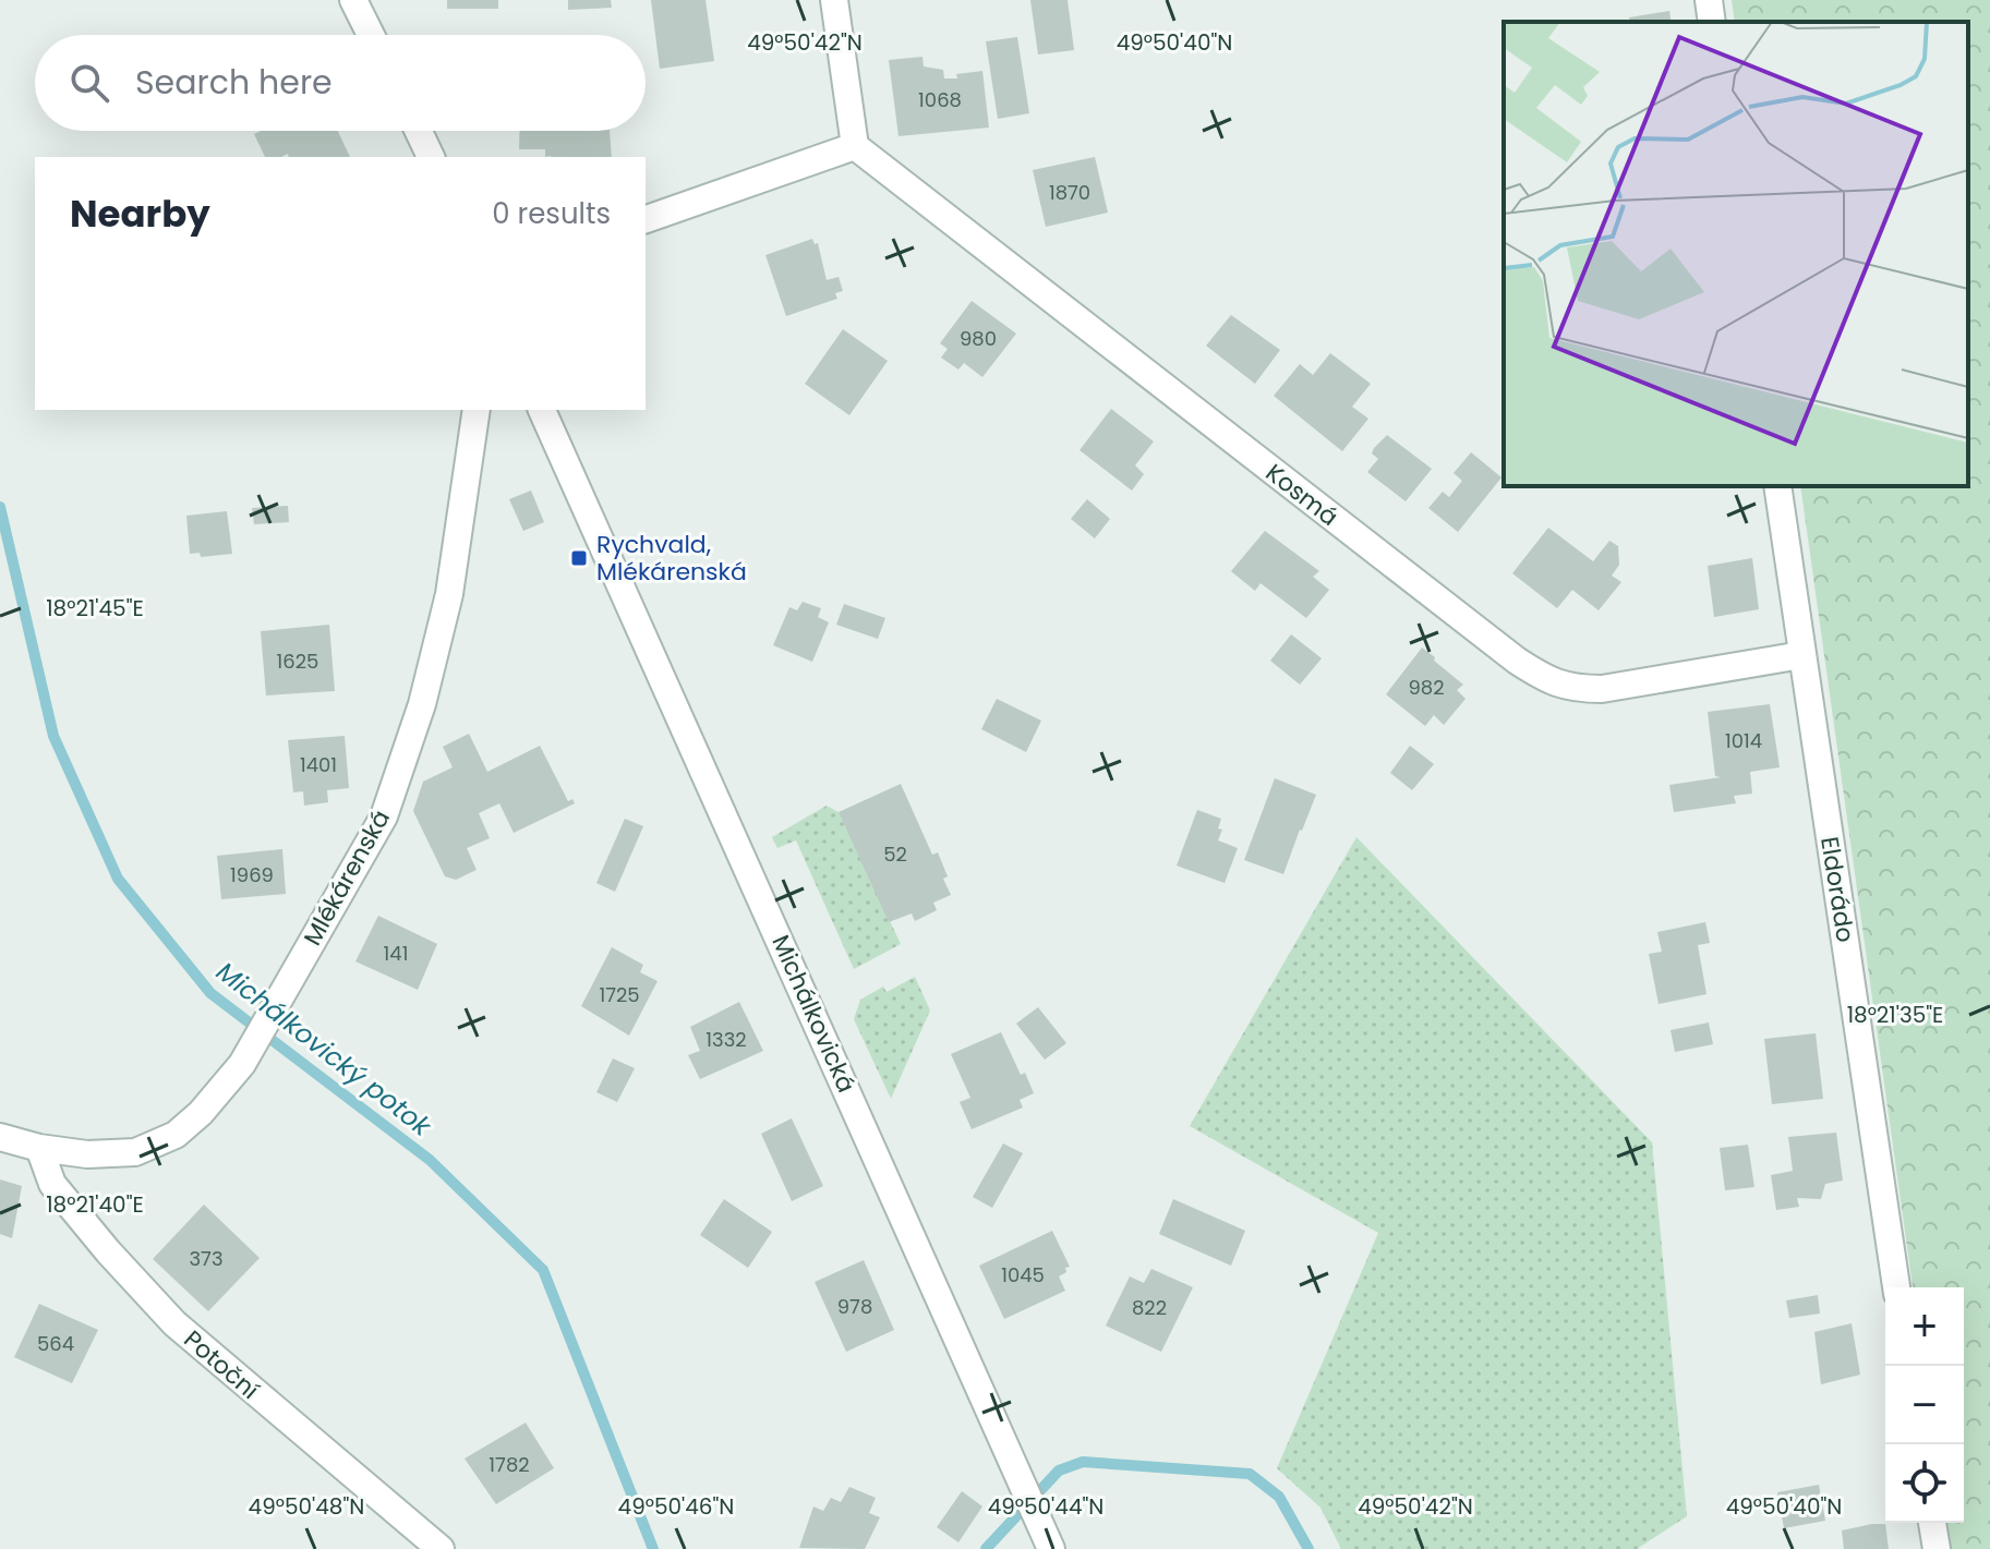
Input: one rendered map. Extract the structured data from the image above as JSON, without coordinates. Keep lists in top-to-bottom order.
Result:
{
  "streets": {
    "street": [
      "Kosmá",
      "Mlékárenská",
      "Eldorádo",
      "Michálkovická",
      "Potoční"
    ]
  },
  "crossings": [
    ["Kosmá", "Eldorádo"],
    ["Mlékárenská", "Potoční"]
  ],
  "water": ["Michálkovický potok"],
  "places": {
    "transit": ["Rychvald, Mlékárenská"]
  },
  "house_numbers": [
    "1068",
    "1870",
    "980",
    "1625",
    "982",
    "1014",
    "1401",
    "52",
    "1969",
    "141",
    "1725",
    "1332",
    "373",
    "1045",
    "978",
    "822",
    "564",
    "1782"
  ],
  "page": {
    "search": "Search here",
    "heading": ["Nearby", "0 results"],
    "map_buttons": ["+", "−"]
  },
  "coordinates": [
    "49°50'42\"N",
    "49°50'40\"N",
    "18°21'45\"E",
    "18°21'35\"E",
    "18°21'40\"E",
    "49°50'48\"N",
    "49°50'46\"N",
    "49°50'44\"N"
  ]
}
